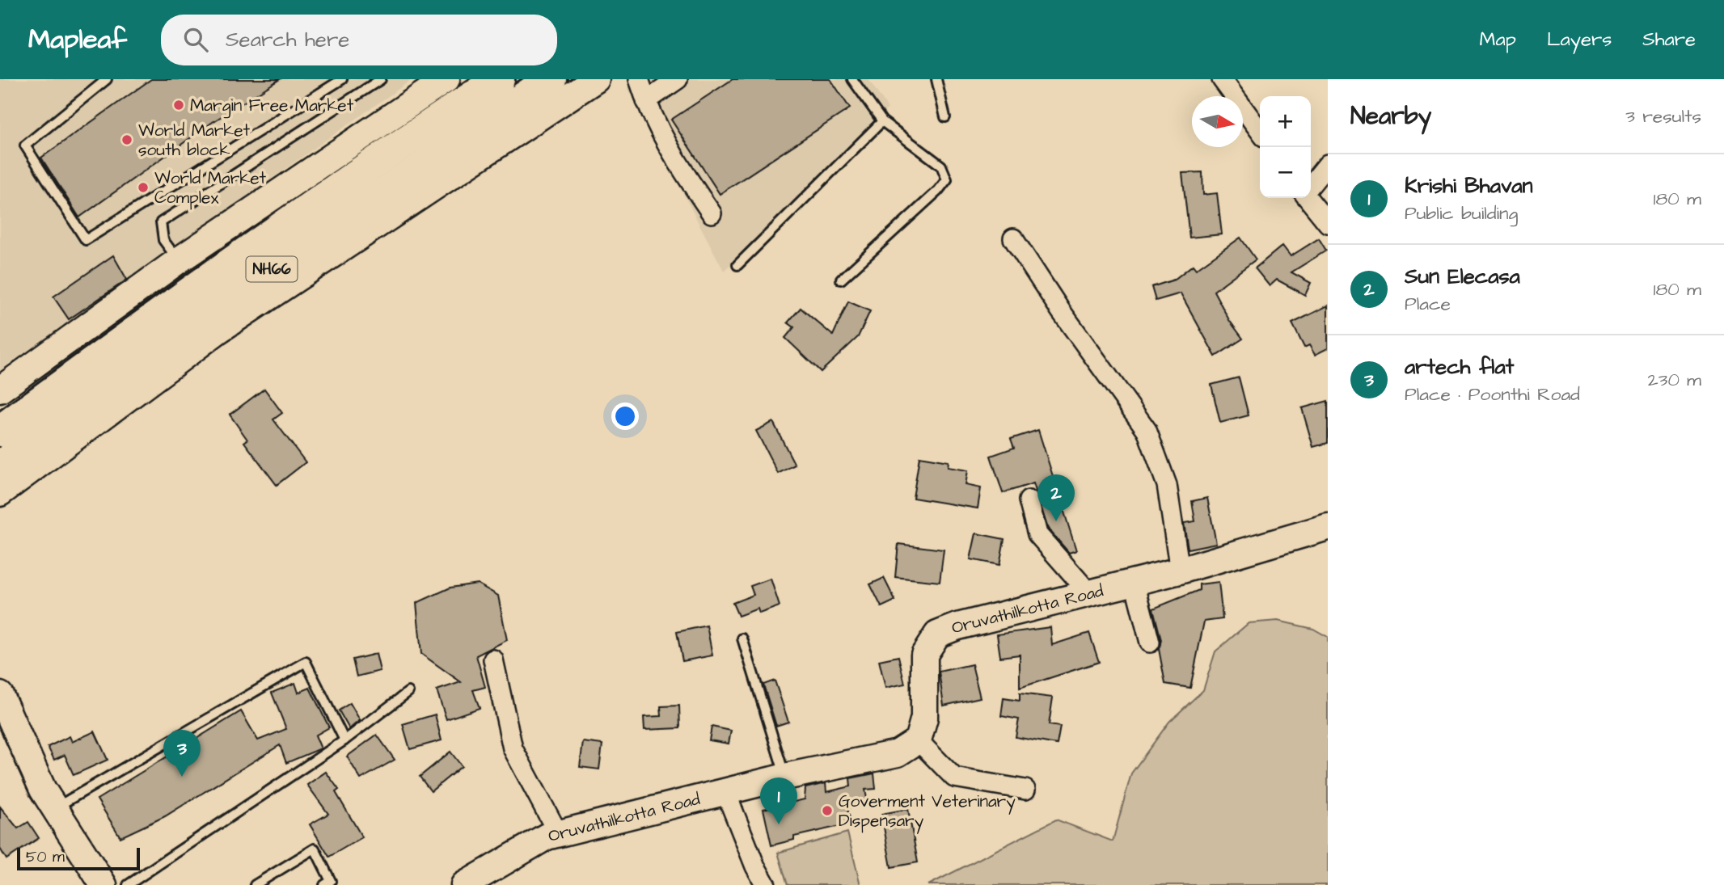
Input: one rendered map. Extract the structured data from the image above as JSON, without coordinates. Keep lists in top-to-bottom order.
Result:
{
  "streets": {
    "highway": ["NH66"],
    "street": ["Oruvathilkotta Road"]
  },
  "places": [
    "Margin Free Market",
    "World Market south block",
    "World Market Complex",
    "Goverment Veterinary Dispensary"
  ],
  "scale_bar": "50 m",
  "north": "right",
  "page": {
    "header": "Mapleaf",
    "search": "Search here",
    "nav": ["Map", "Layers", "Share"],
    "heading": ["Nearby", "3 results"],
    "map_buttons": ["+", "−"],
    "list": [
      {
        "mark": "1",
        "name": "Krishi Bhavan",
        "note": "Public building",
        "value": "180 m"
      },
      {
        "mark": "2",
        "name": "Sun Elecasa",
        "note": "Place",
        "value": "180 m"
      },
      {
        "mark": "3",
        "name": "artech flat",
        "note": "Place · Poonthi Road",
        "value": "230 m"
      }
    ],
    "pins": ["2", "3", "1"],
    "scale": "50 m"
  }
}
